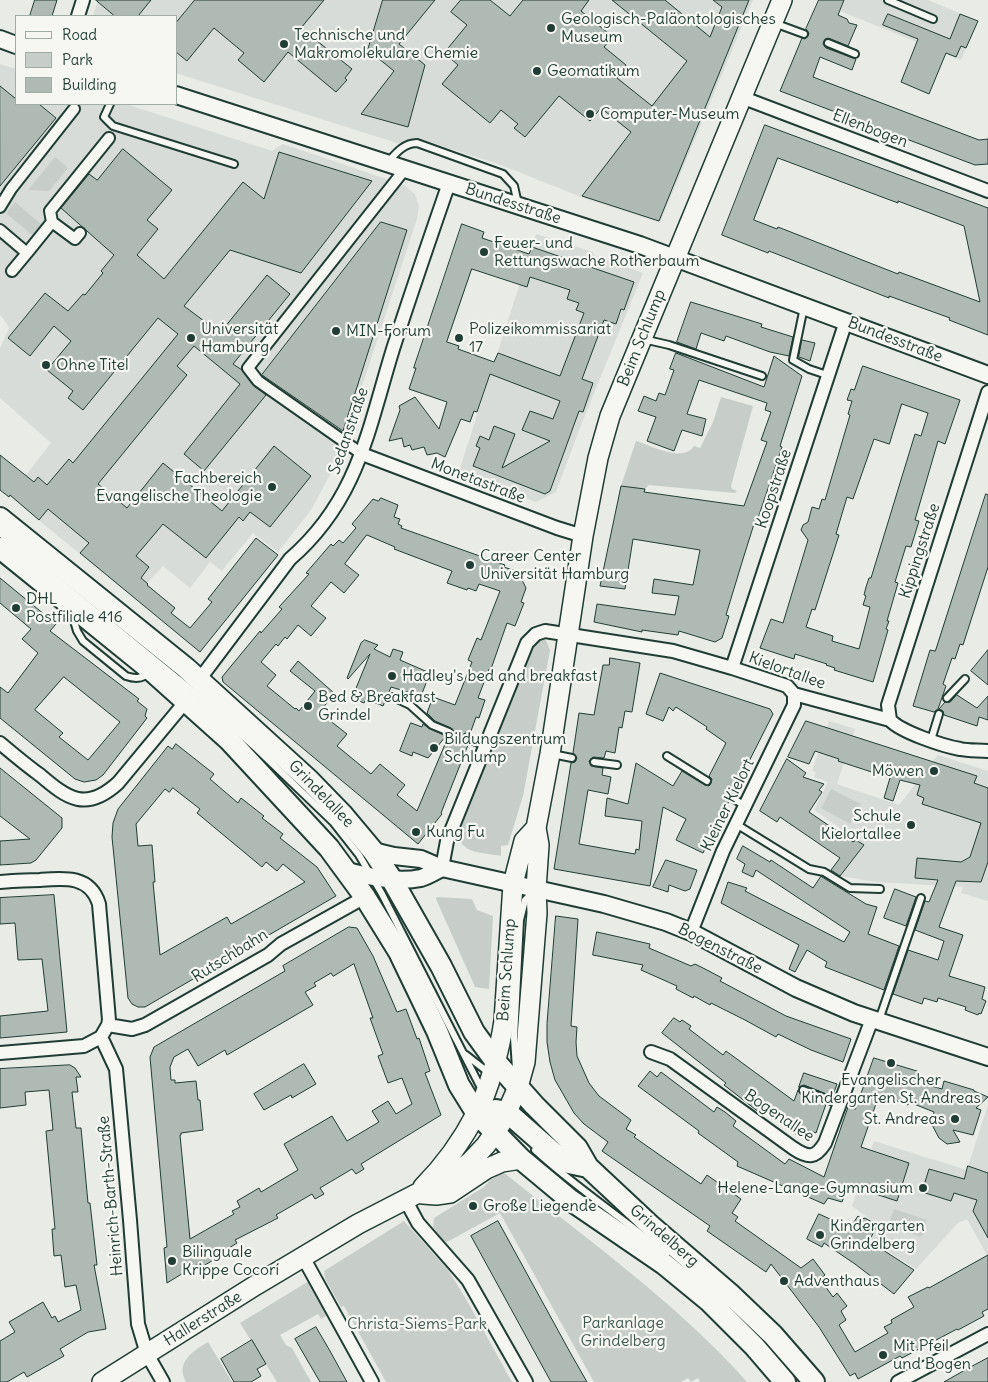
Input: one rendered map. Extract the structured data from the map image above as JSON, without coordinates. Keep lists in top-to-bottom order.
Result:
{
  "streets": {
    "main road": [
      "Beim Schlump",
      "Grindelallee",
      "Grindelberg",
      "Hallerstraße"
    ],
    "street": [
      "Ellenbogen",
      "Bundesstraße",
      "Sedanstraße",
      "Monetastraße",
      "Koopstraße",
      "Kippingstraße",
      "Kielortallee",
      "Kleiner Kielort",
      "Bogenstraße",
      "Rutschbahn",
      "Bogenallee",
      "Heinrich-Barth-Straße"
    ]
  },
  "crossings": [
    ["Ellenbogen", "Beim Schlump"],
    ["Bundesstraße", "Beim Schlump"],
    ["Bundesstraße", "Sedanstraße"],
    ["Bundesstraße", "Koopstraße"],
    ["Beim Schlump", "Monetastraße"],
    ["Beim Schlump", "Kielortallee"],
    ["Beim Schlump", "Grindelallee"],
    ["Beim Schlump", "Bogenstraße"],
    ["Beim Schlump", "Grindelberg"],
    ["Beim Schlump", "Hallerstraße"],
    ["Sedanstraße", "Monetastraße"],
    ["Sedanstraße", "Grindelallee"],
    ["Koopstraße", "Kielortallee"],
    ["Kippingstraße", "Kielortallee"],
    ["Kielortallee", "Kleiner Kielort"],
    ["Grindelallee", "Bogenstraße"],
    ["Grindelallee", "Rutschbahn"],
    ["Grindelallee", "Grindelberg"],
    ["Grindelallee", "Hallerstraße"],
    ["Kleiner Kielort", "Bogenstraße"],
    ["Bogenstraße", "Bogenallee"],
    ["Heinrich-Barth-Straße", "Hallerstraße"],
    ["Grindelberg", "Hallerstraße"]
  ],
  "parks": ["Parkanlage Grindelberg", "Christa-Siems-Park"],
  "places": [
    "Geologisch-Paläontologisches Museum",
    "Technische und Makromolekulare Chemie",
    "Geomatikum",
    "Computer-Museum",
    "Feuer- und Rettungswache Rotherbaum",
    "MIN-Forum",
    "Universität Hamburg",
    "Polizeikommissariat 17",
    "Ohne Titel",
    "Fachbereich Evangelische Theologie",
    "Career Center Universität Hamburg",
    "DHL Postfiliale 416",
    "Hadley's bed and breakfast",
    "Bed & Breakfast Grindel",
    "Bildungszentrum Schlump",
    "Möwen",
    "Schule Kielortallee",
    "Kung Fu",
    "Evangelischer Kindergarten St. Andreas",
    "St. Andreas",
    "Helene-Lange-Gymnasium",
    "Große Liegende",
    "Kindergarten Grindelberg",
    "Bilinguale Krippe Cocorí",
    "Adventhaus",
    "Mit Pfeil und Bogen"
  ],
  "legend": ["Road", "Park", "Building"]
}
